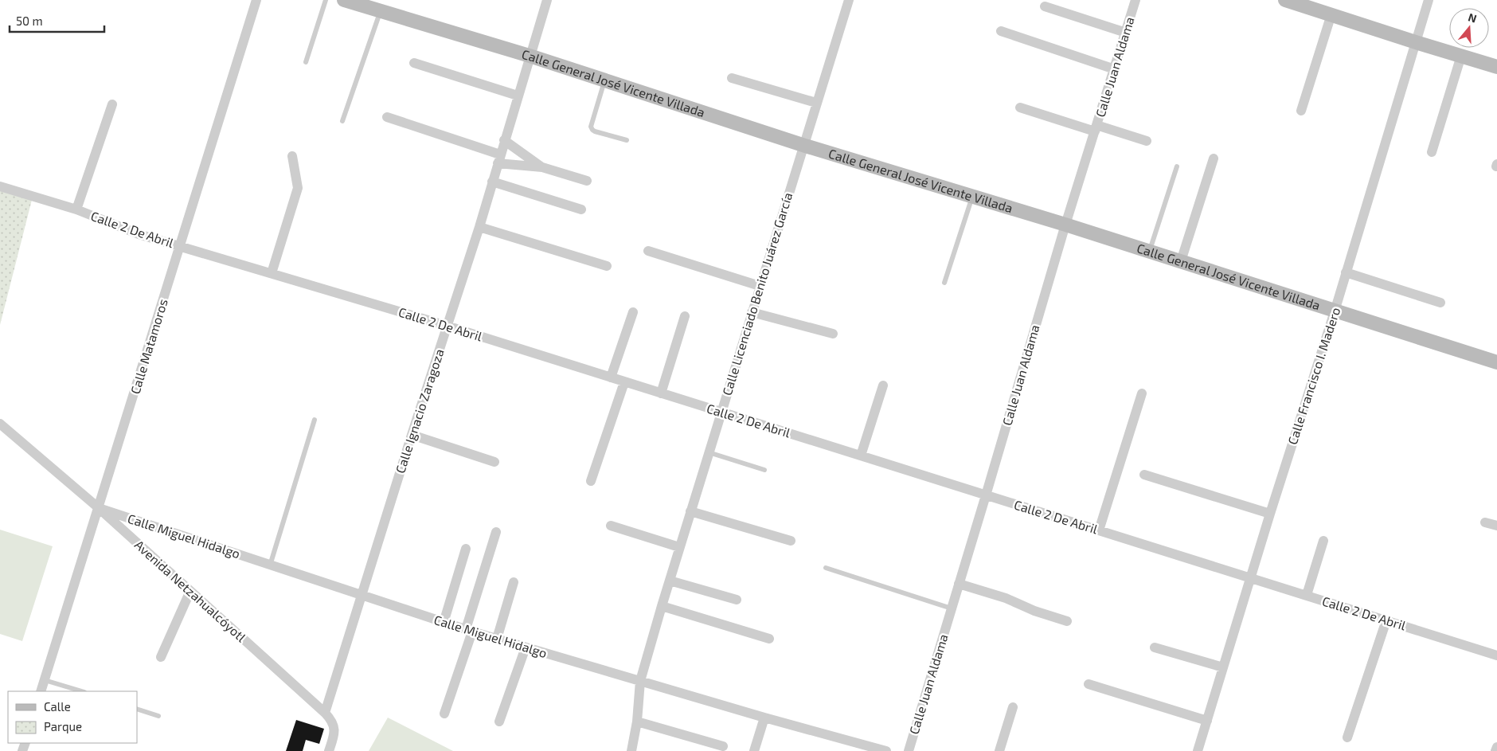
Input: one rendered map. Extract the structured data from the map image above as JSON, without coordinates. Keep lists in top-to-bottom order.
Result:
{
  "streets": {
    "main road": ["Calle General José Vicente Villada"],
    "street": [
      "Calle Juan Aldama",
      "Calle 2 De Abril",
      "Calle Licenciado Benito Juárez García",
      "Calle Matamoros",
      "Calle Francisco I. Madero",
      "Calle Ignacio Zaragoza",
      "Calle Miguel Hidalgo",
      "Avenida Netzahualcóyotl"
    ]
  },
  "crossings": [
    ["Calle Juan Aldama", "Calle General José Vicente Villada"],
    ["Calle Juan Aldama", "Calle 2 De Abril"],
    ["Calle General José Vicente Villada", "Calle Licenciado Benito Juárez García"],
    ["Calle General José Vicente Villada", "Calle Francisco I. Madero"],
    ["Calle General José Vicente Villada", "Calle Ignacio Zaragoza"],
    ["Calle 2 De Abril", "Calle Licenciado Benito Juárez García"],
    ["Calle 2 De Abril", "Calle Matamoros"],
    ["Calle 2 De Abril", "Calle Francisco I. Madero"],
    ["Calle 2 De Abril", "Calle Ignacio Zaragoza"],
    ["Calle Licenciado Benito Juárez García", "Calle Miguel Hidalgo"],
    ["Calle Matamoros", "Calle Miguel Hidalgo"],
    ["Calle Matamoros", "Avenida Netzahualcóyotl"],
    ["Calle Ignacio Zaragoza", "Calle Miguel Hidalgo"],
    ["Calle Ignacio Zaragoza", "Avenida Netzahualcóyotl"],
    ["Calle Miguel Hidalgo", "Avenida Netzahualcóyotl"]
  ],
  "legend": ["Calle", "Parque"],
  "scale_bar": "50 m",
  "north": "top"
}
